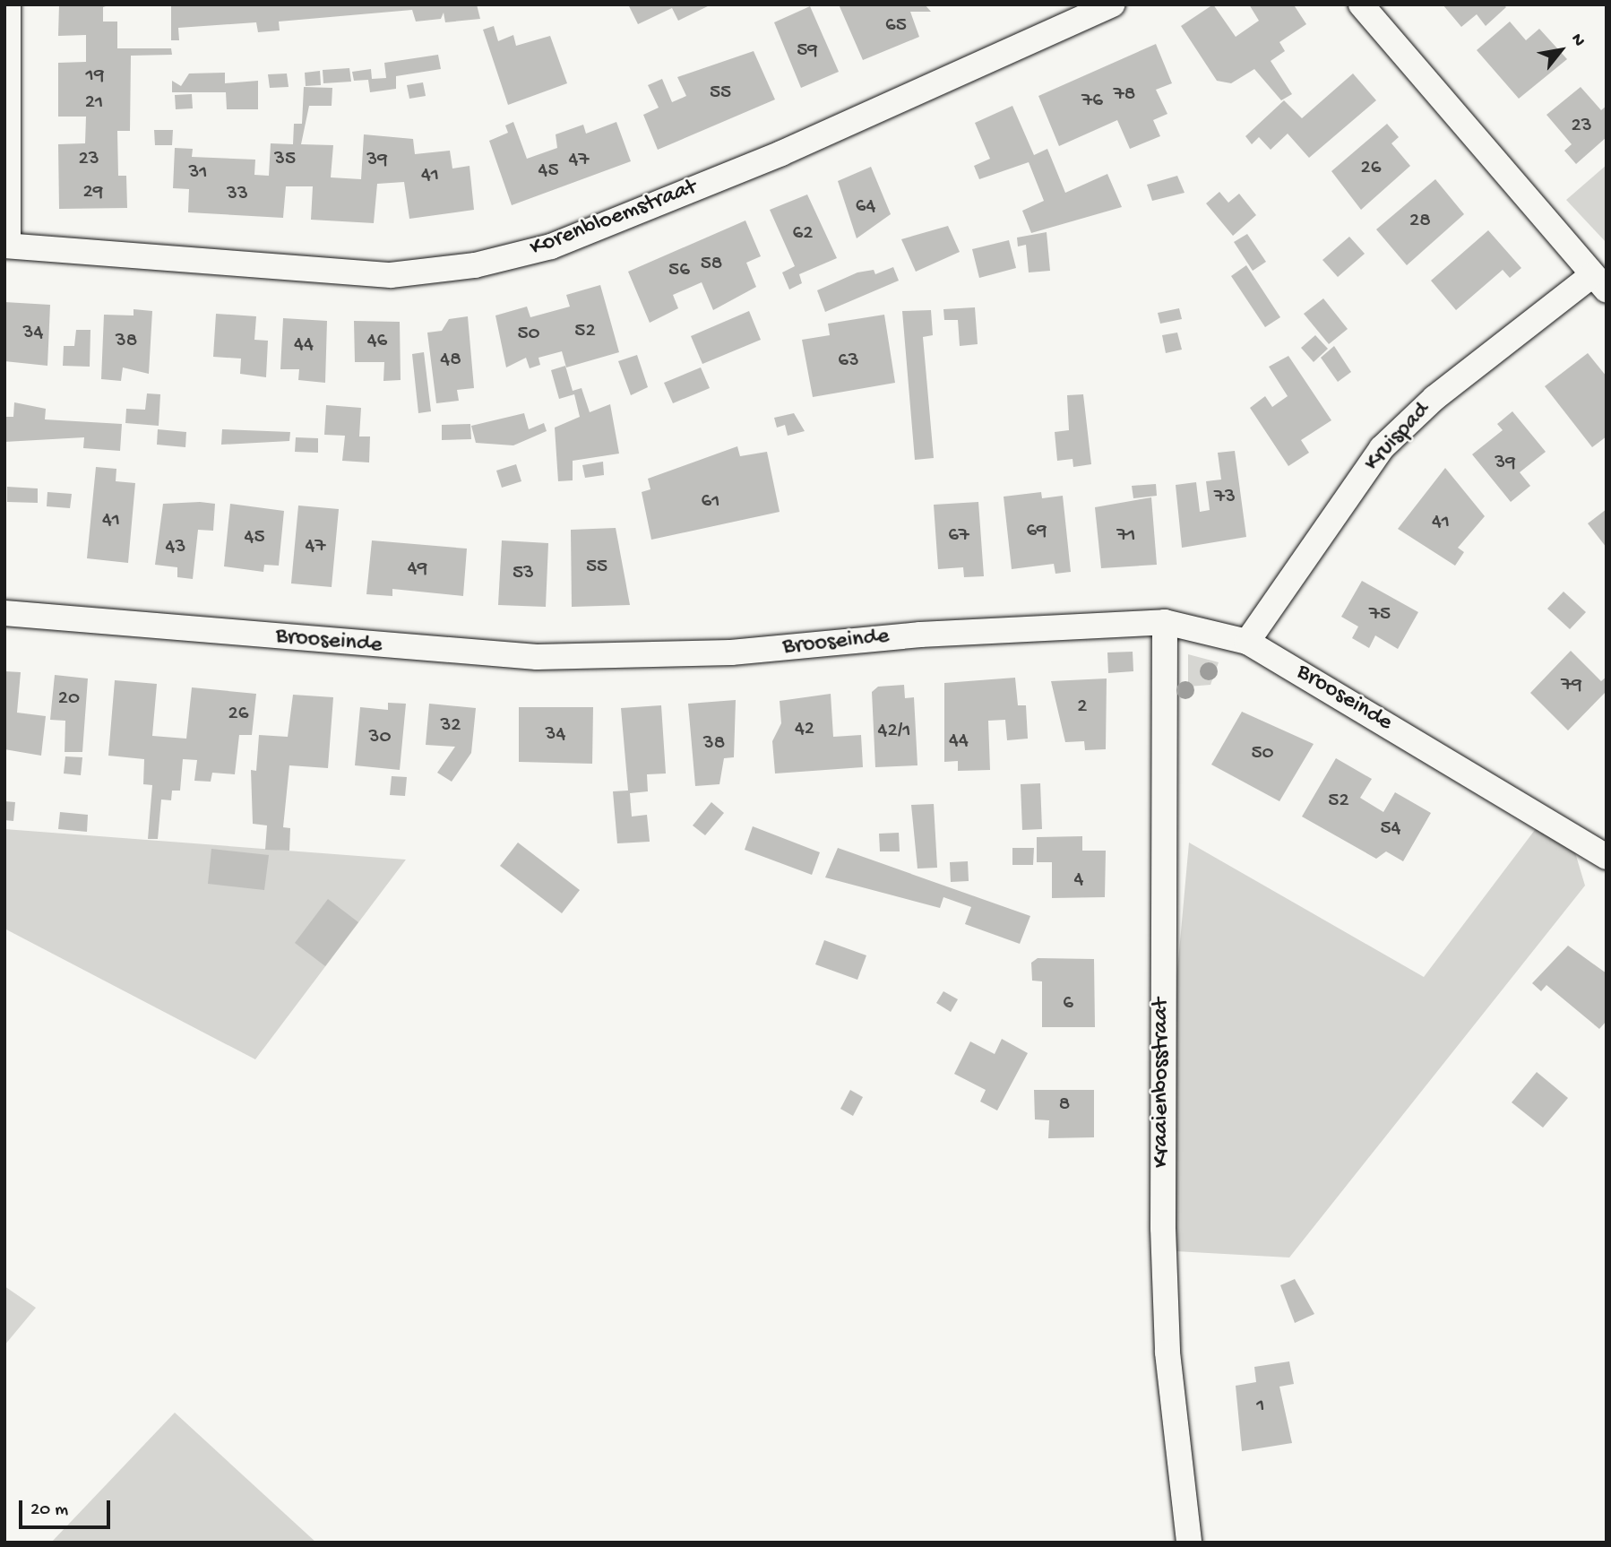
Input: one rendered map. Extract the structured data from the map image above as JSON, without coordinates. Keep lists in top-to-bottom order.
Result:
{
  "streets": {
    "street": [
      "Korenbloemstraat",
      "Kruispad",
      "Brooseinde",
      "Kraaienbosstraat"
    ]
  },
  "crossings": [
    ["Kruispad", "Brooseinde"],
    ["Brooseinde", "Kraaienbosstraat"]
  ],
  "house_numbers": [
    "65",
    "59",
    "19",
    "55",
    "78",
    "76",
    "21",
    "23",
    "23",
    "35",
    "39",
    "47",
    "26",
    "45",
    "31",
    "41",
    "29",
    "33",
    "64",
    "28",
    "62",
    "58",
    "56",
    "52",
    "34",
    "50",
    "38",
    "46",
    "44",
    "48",
    "63",
    "39",
    "73",
    "61",
    "41",
    "41",
    "69",
    "67",
    "71",
    "45",
    "47",
    "43",
    "55",
    "49",
    "53",
    "75",
    "79",
    "20",
    "2",
    "26",
    "32",
    "42",
    "42/1",
    "34",
    "30",
    "44",
    "38",
    "50",
    "52",
    "54",
    "4",
    "6",
    "8",
    "1"
  ],
  "scale_bar": "20 m",
  "north": "top right"
}
